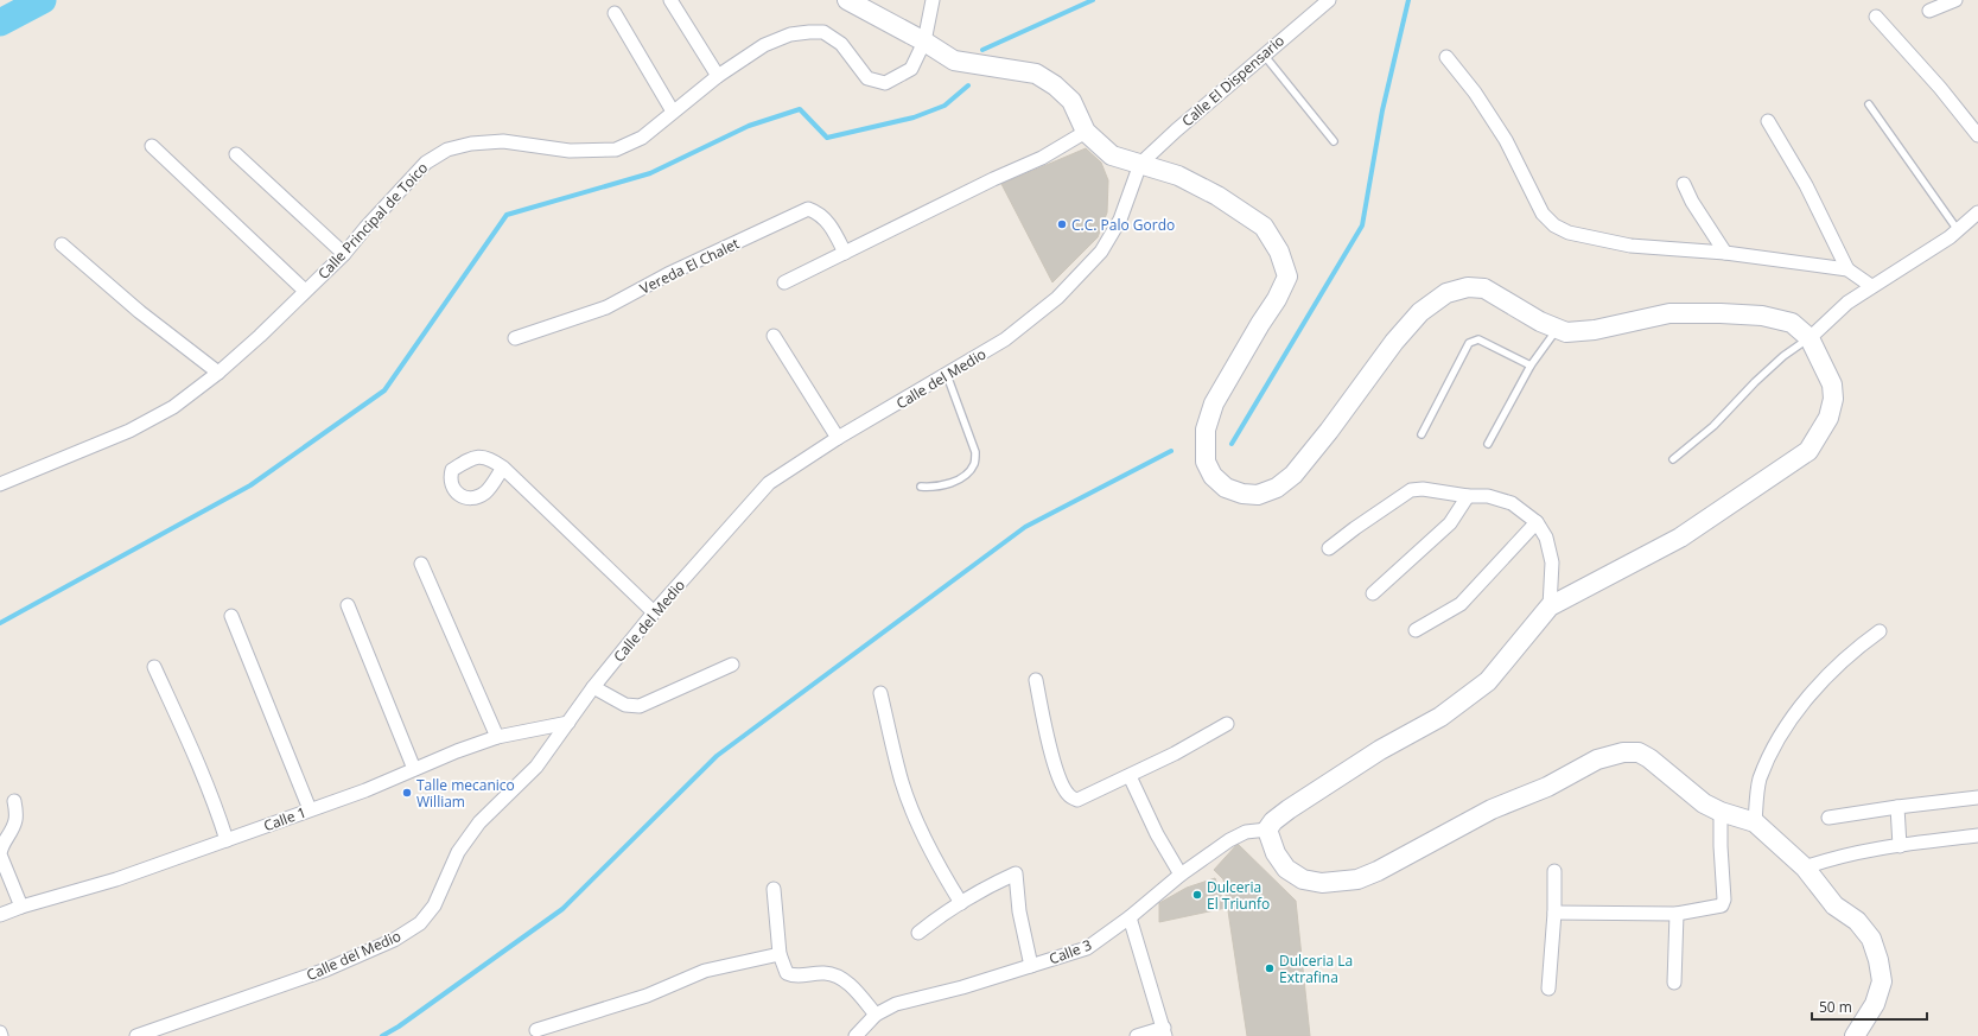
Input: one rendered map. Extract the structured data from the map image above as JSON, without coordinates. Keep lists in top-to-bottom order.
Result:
{
  "streets": {
    "street": [
      "Calle El Dispensario",
      "Calle Principal de Toico",
      "Vereda El Chalet",
      "Calle del Medio",
      "Calle 1",
      "Calle 3"
    ]
  },
  "crossings": [
    ["Calle El Dispensario", "Calle del Medio"],
    ["Calle del Medio", "Calle 1"]
  ],
  "places": [
    "C.C. Palo Gordo",
    "Talle mecanico William",
    "Dulceria El Triunfo",
    "Dulceria La Extrafina"
  ],
  "scale_bar": "50 m"
}
